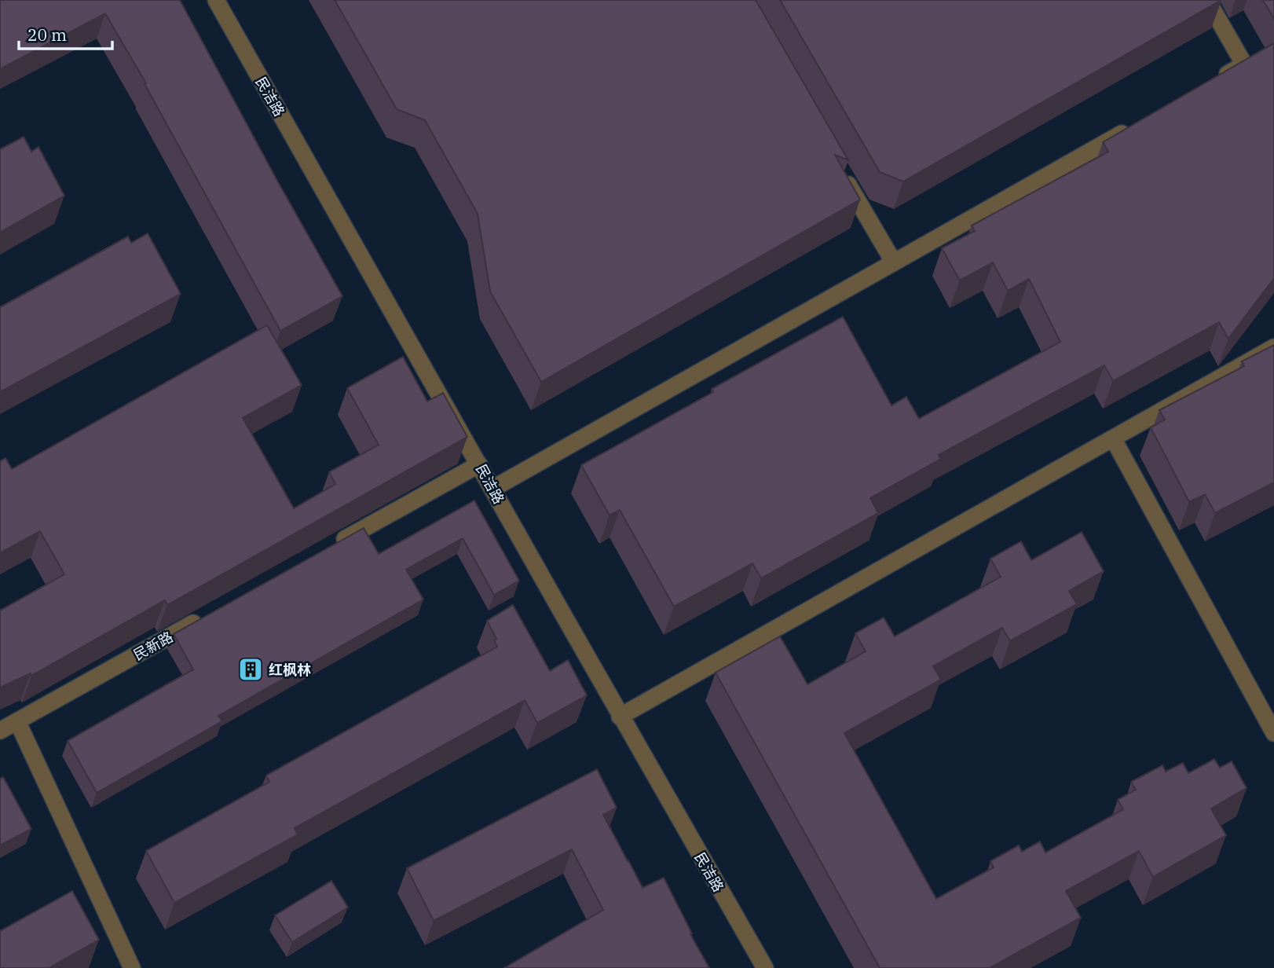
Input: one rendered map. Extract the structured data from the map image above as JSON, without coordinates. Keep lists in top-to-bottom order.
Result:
{
  "streets": {
    "street": ["民洁路", "民新路"]
  },
  "places": {
    "building": ["红枫林"]
  },
  "scale_bar": "20 m"
}
